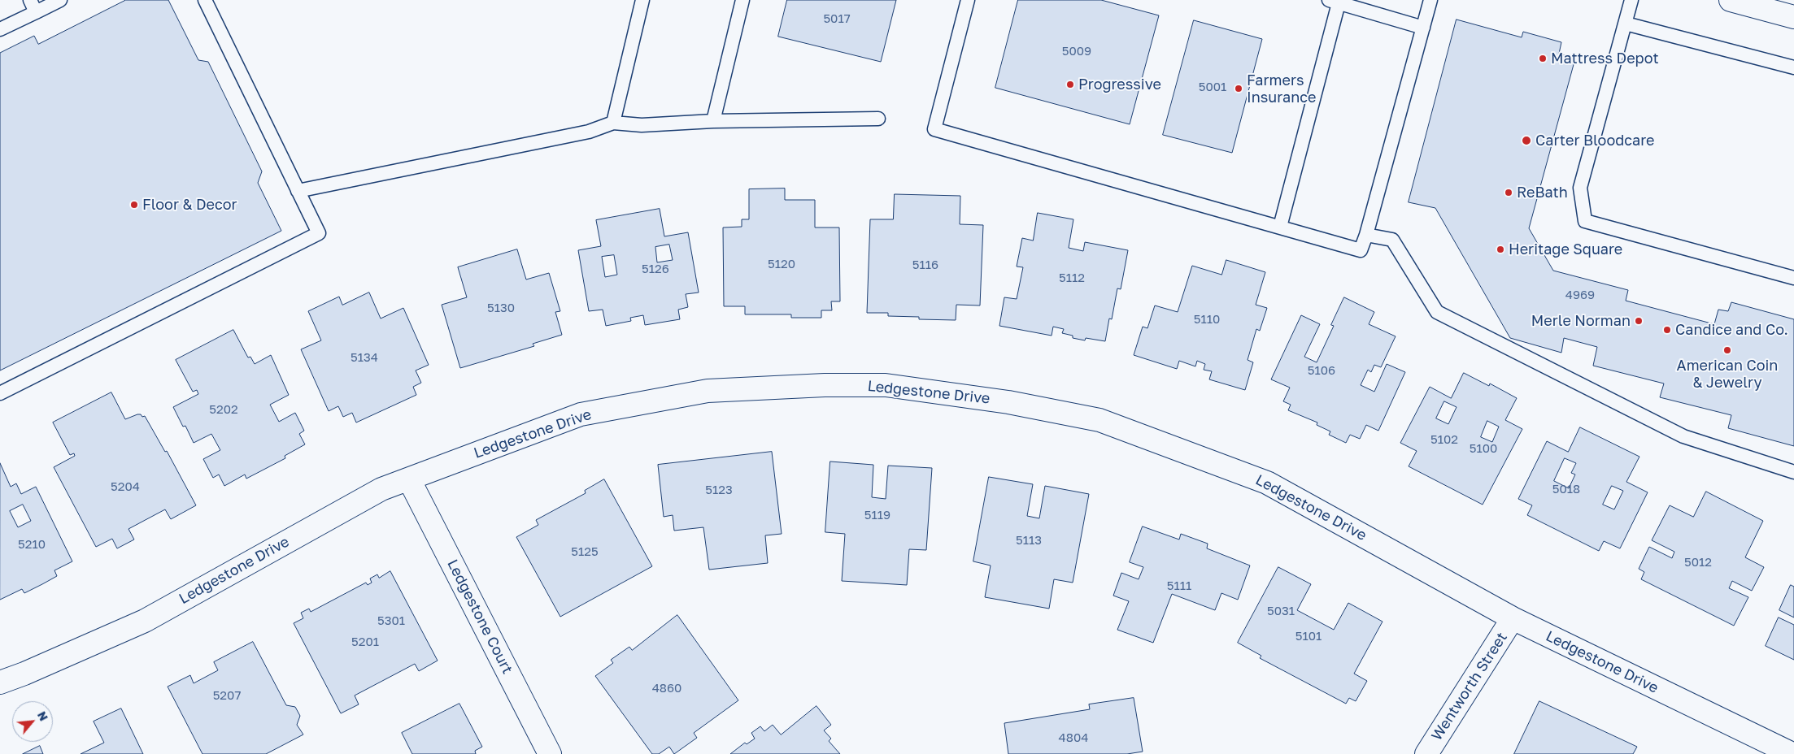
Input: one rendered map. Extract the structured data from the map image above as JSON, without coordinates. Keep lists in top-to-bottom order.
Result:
{
  "streets": {
    "street": ["Ledgestone Drive", "Ledgestone Court", "Wentworth Street"]
  },
  "crossings": [
    ["Ledgestone Drive", "Ledgestone Court"],
    ["Ledgestone Drive", "Wentworth Street"]
  ],
  "places": [
    "Mattress Depot",
    "Progressive",
    "Farmers Insurance",
    "Carter Bloodcare",
    "ReBath",
    "Floor & Decor",
    "Heritage Square",
    "Merle Norman",
    "Candice and Co.",
    "American Coin & Jewelry"
  ],
  "house_numbers": [
    "5017",
    "5009",
    "5001",
    "5120",
    "5116",
    "5126",
    "5112",
    "4969",
    "5130",
    "5110",
    "5134",
    "5106",
    "5202",
    "5102",
    "5100",
    "5204",
    "5018",
    "5123",
    "5119",
    "5113",
    "5210",
    "5125",
    "5012",
    "5111",
    "5031",
    "5301",
    "5101",
    "5201",
    "4860",
    "5207",
    "4804"
  ],
  "north": "top right"
}
